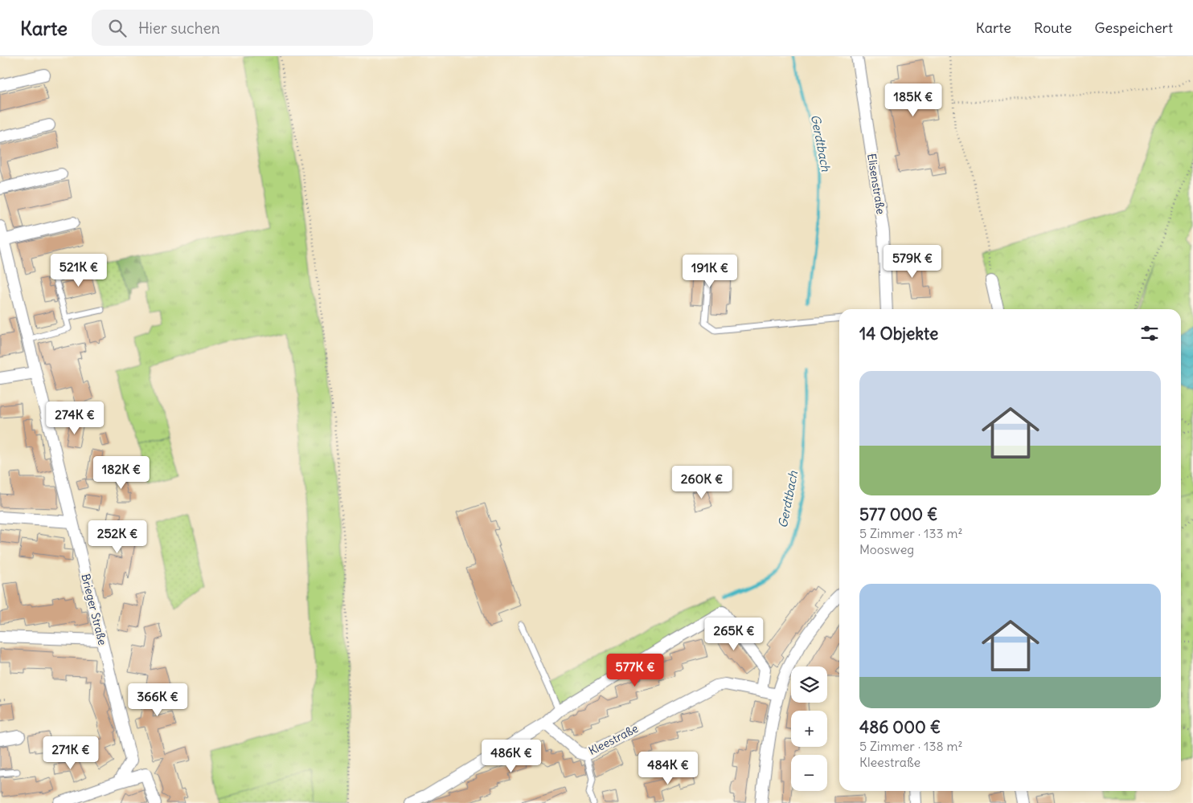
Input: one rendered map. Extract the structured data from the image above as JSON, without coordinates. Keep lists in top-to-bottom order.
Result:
{
  "streets": {
    "street": ["Elisenstraße", "Brieger Straße", "Kleestraße"]
  },
  "water": ["Gerdtbach"],
  "page": {
    "header": "Karte",
    "search": "Hier suchen",
    "nav": ["Karte", "Route", "Gespeichert"],
    "price": [
      "185K €",
      "579K €",
      "521K €",
      "191K €",
      "274K €",
      "182K €",
      "260K €",
      "252K €",
      "265K €",
      "577K €",
      "366K €",
      "271K €",
      "486K €",
      "484K €"
    ],
    "heading": "14 Objekte",
    "list": [
      {
        "name": "577 000 €",
        "note": "5 Zimmer · 133 m² · Moosweg"
      },
      {
        "name": "486 000 €",
        "note": "5 Zimmer · 138 m² · Kleestraße"
      }
    ],
    "map_buttons": ["+", "−"]
  }
}
